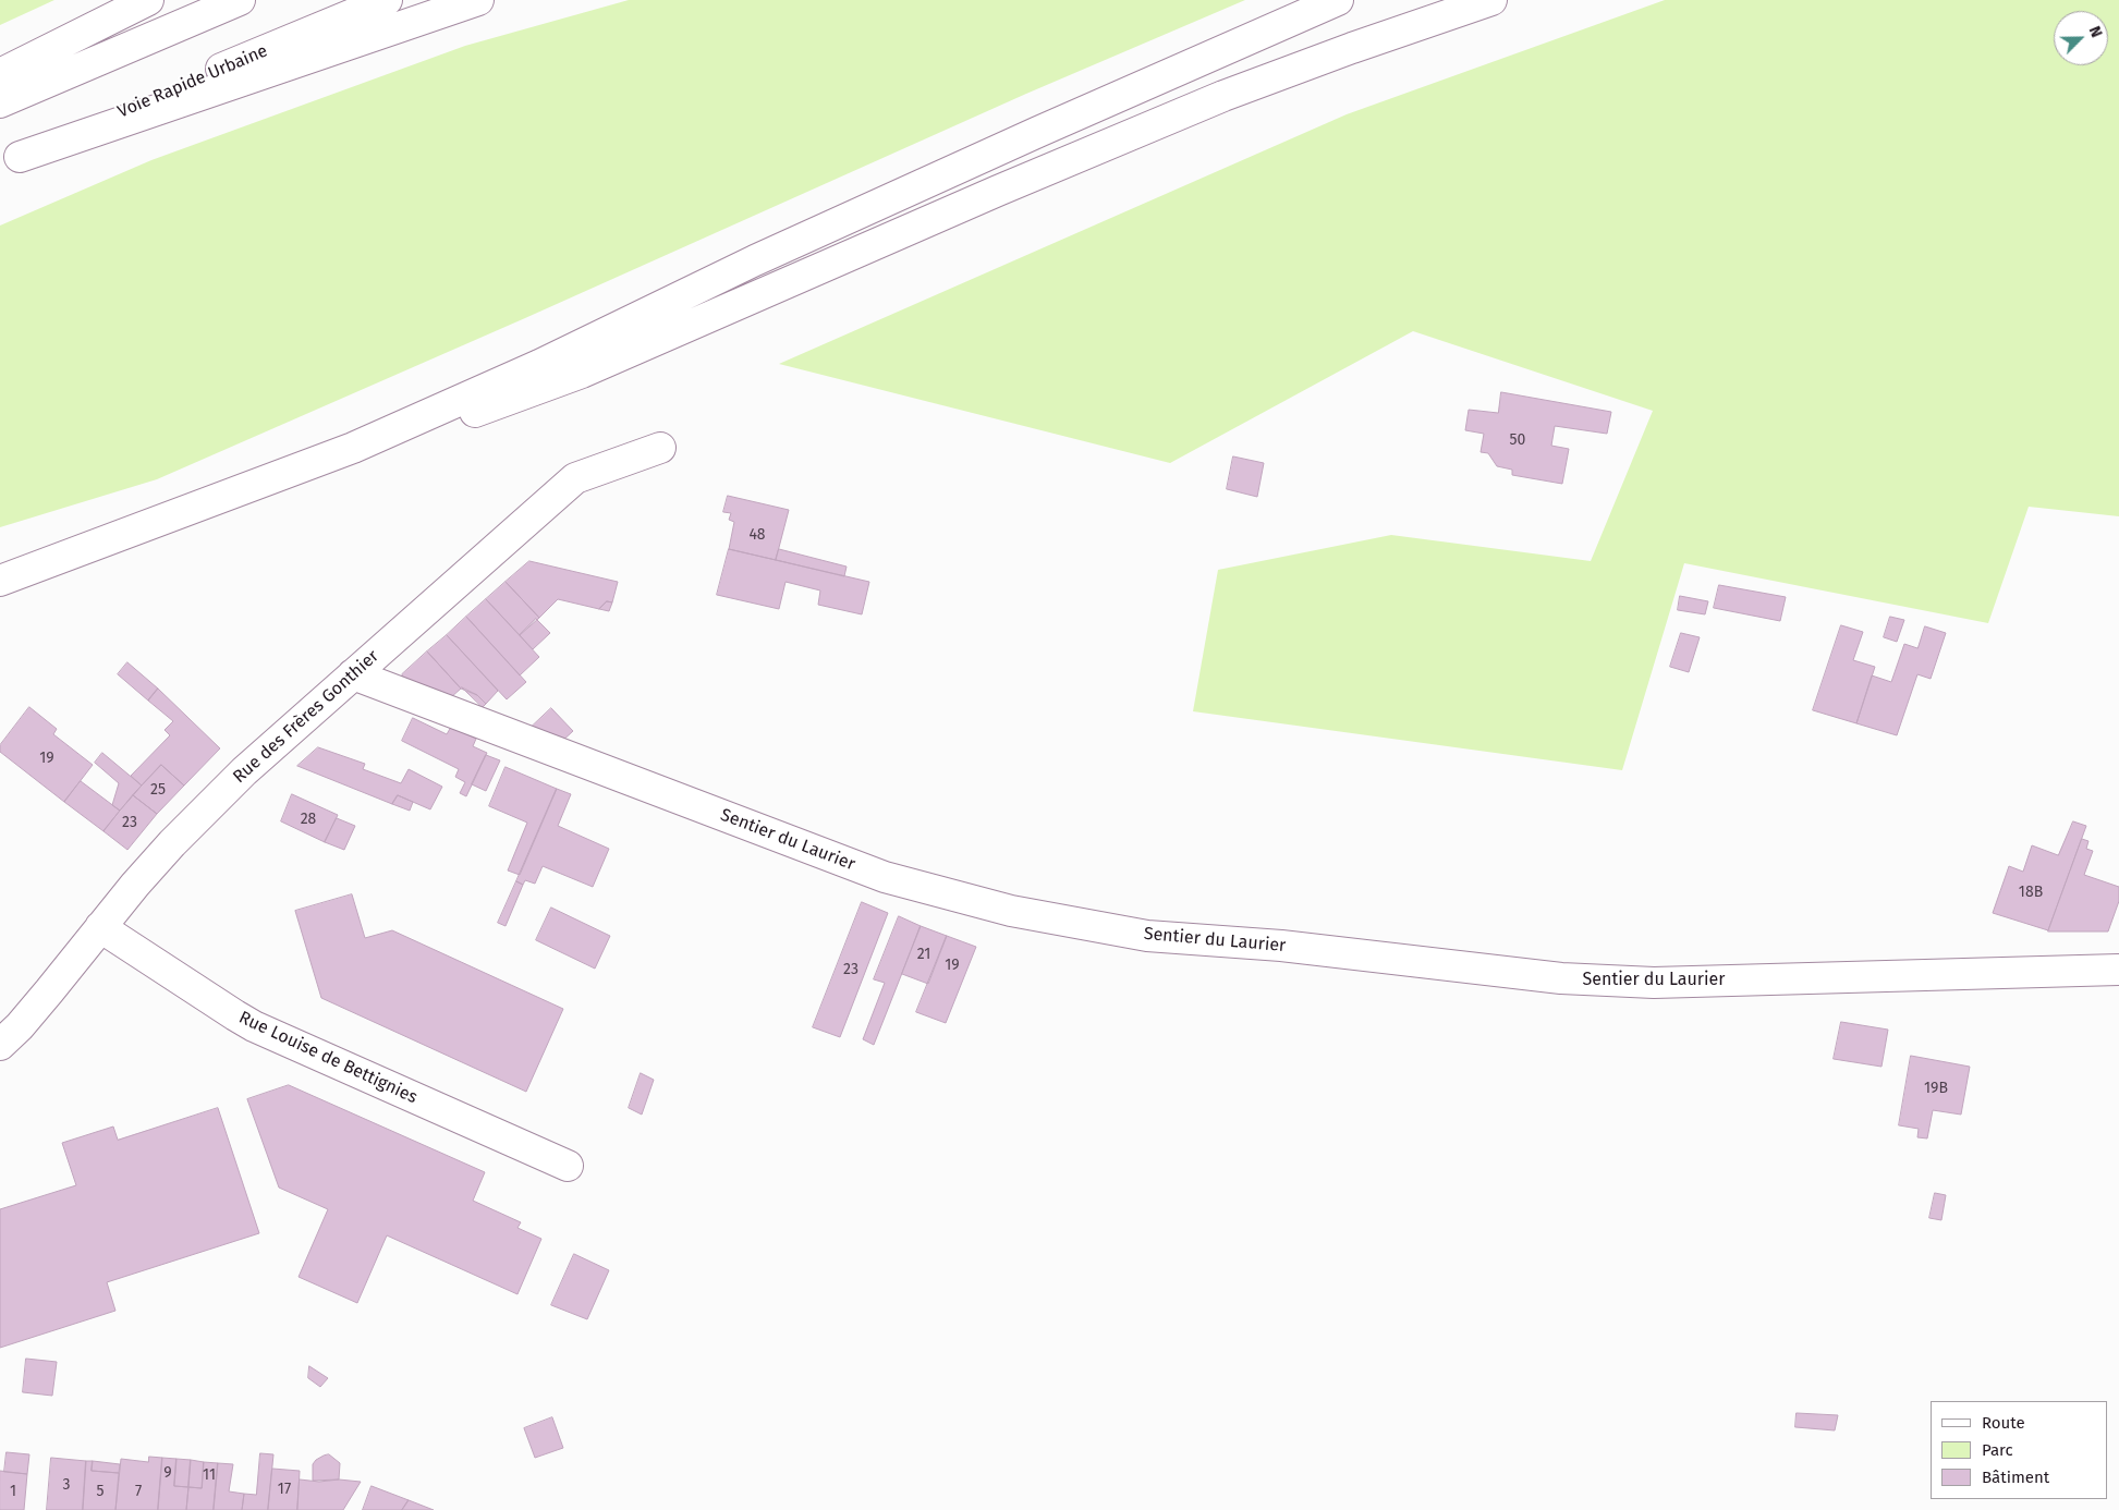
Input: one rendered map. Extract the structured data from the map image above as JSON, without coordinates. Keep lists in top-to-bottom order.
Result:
{
  "streets": {
    "main road": [
      "Voie Rapide Urbaine",
      "Rue des Frères Gonthier",
      "Sentier du Laurier",
      "Rue Louise de Bettignies"
    ]
  },
  "crossings": [
    ["Rue des Frères Gonthier", "Sentier du Laurier"],
    ["Rue des Frères Gonthier", "Rue Louise de Bettignies"]
  ],
  "house_numbers": [
    "50",
    "48",
    "19",
    "25",
    "28",
    "23",
    "18B",
    "21",
    "19",
    "23",
    "19B",
    "9",
    "11",
    "3",
    "17",
    "1",
    "5",
    "7"
  ],
  "legend": ["Route", "Parc", "Bâtiment"],
  "north": "top right"
}
